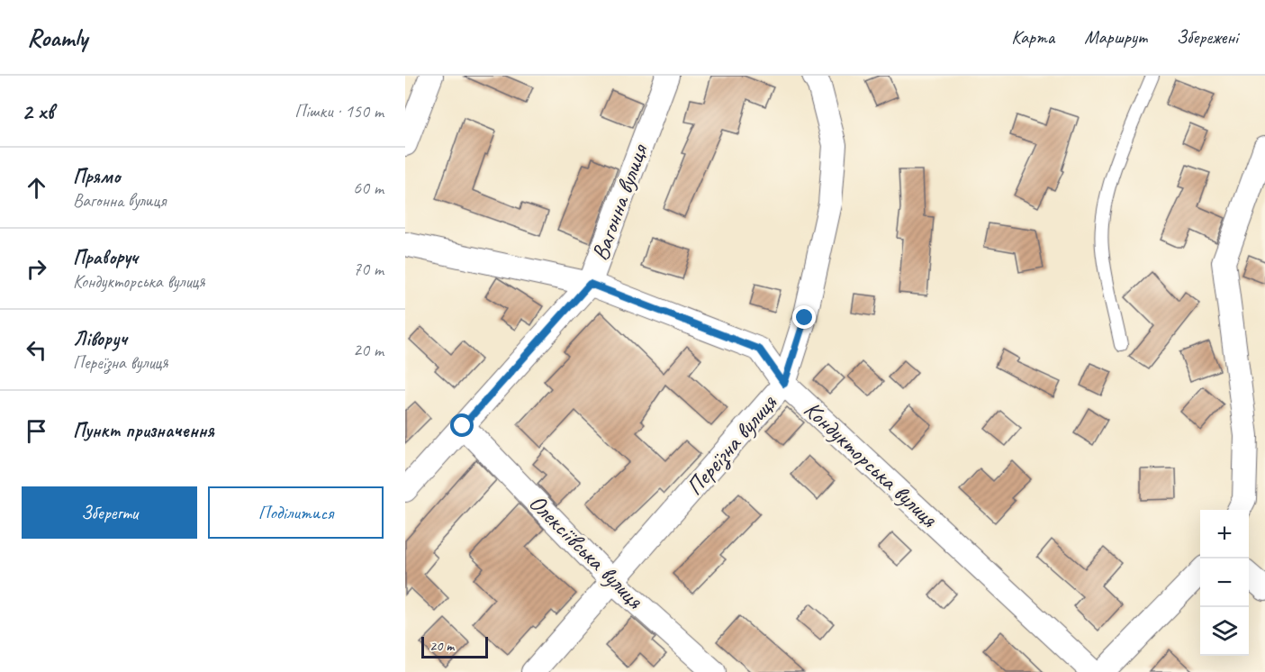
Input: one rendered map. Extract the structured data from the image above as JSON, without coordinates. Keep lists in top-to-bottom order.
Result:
{
  "streets": {
    "street": [
      "Вагонна вулиця",
      "Переїзна вулиця",
      "Кондукторська вулиця",
      "Олексіївська вулиця"
    ]
  },
  "crossings": [
    ["Вагонна вулиця", "Кондукторська вулиця"],
    ["Вагонна вулиця", "Олексіївська вулиця"],
    ["Переїзна вулиця", "Кондукторська вулиця"],
    ["Переїзна вулиця", "Олексіївська вулиця"]
  ],
  "scale_bar": "20 m",
  "page": {
    "header": "Roamly",
    "nav": ["Карта", "Маршрут", "Збережені"],
    "heading": ["2 хв", "Пішки · 150 m"],
    "list": [
      ["Прямо", "Вагонна вулиця", "60 m"],
      ["Праворуч", "Кондукторська вулиця", "70 m"],
      ["Ліворуч", "Переїзна вулиця", "20 m"],
      "Пункт призначення"
    ],
    "buttons": ["Зберегти", "Поділитися"],
    "map_buttons": ["+", "−"],
    "scale": "20 m"
  }
}
